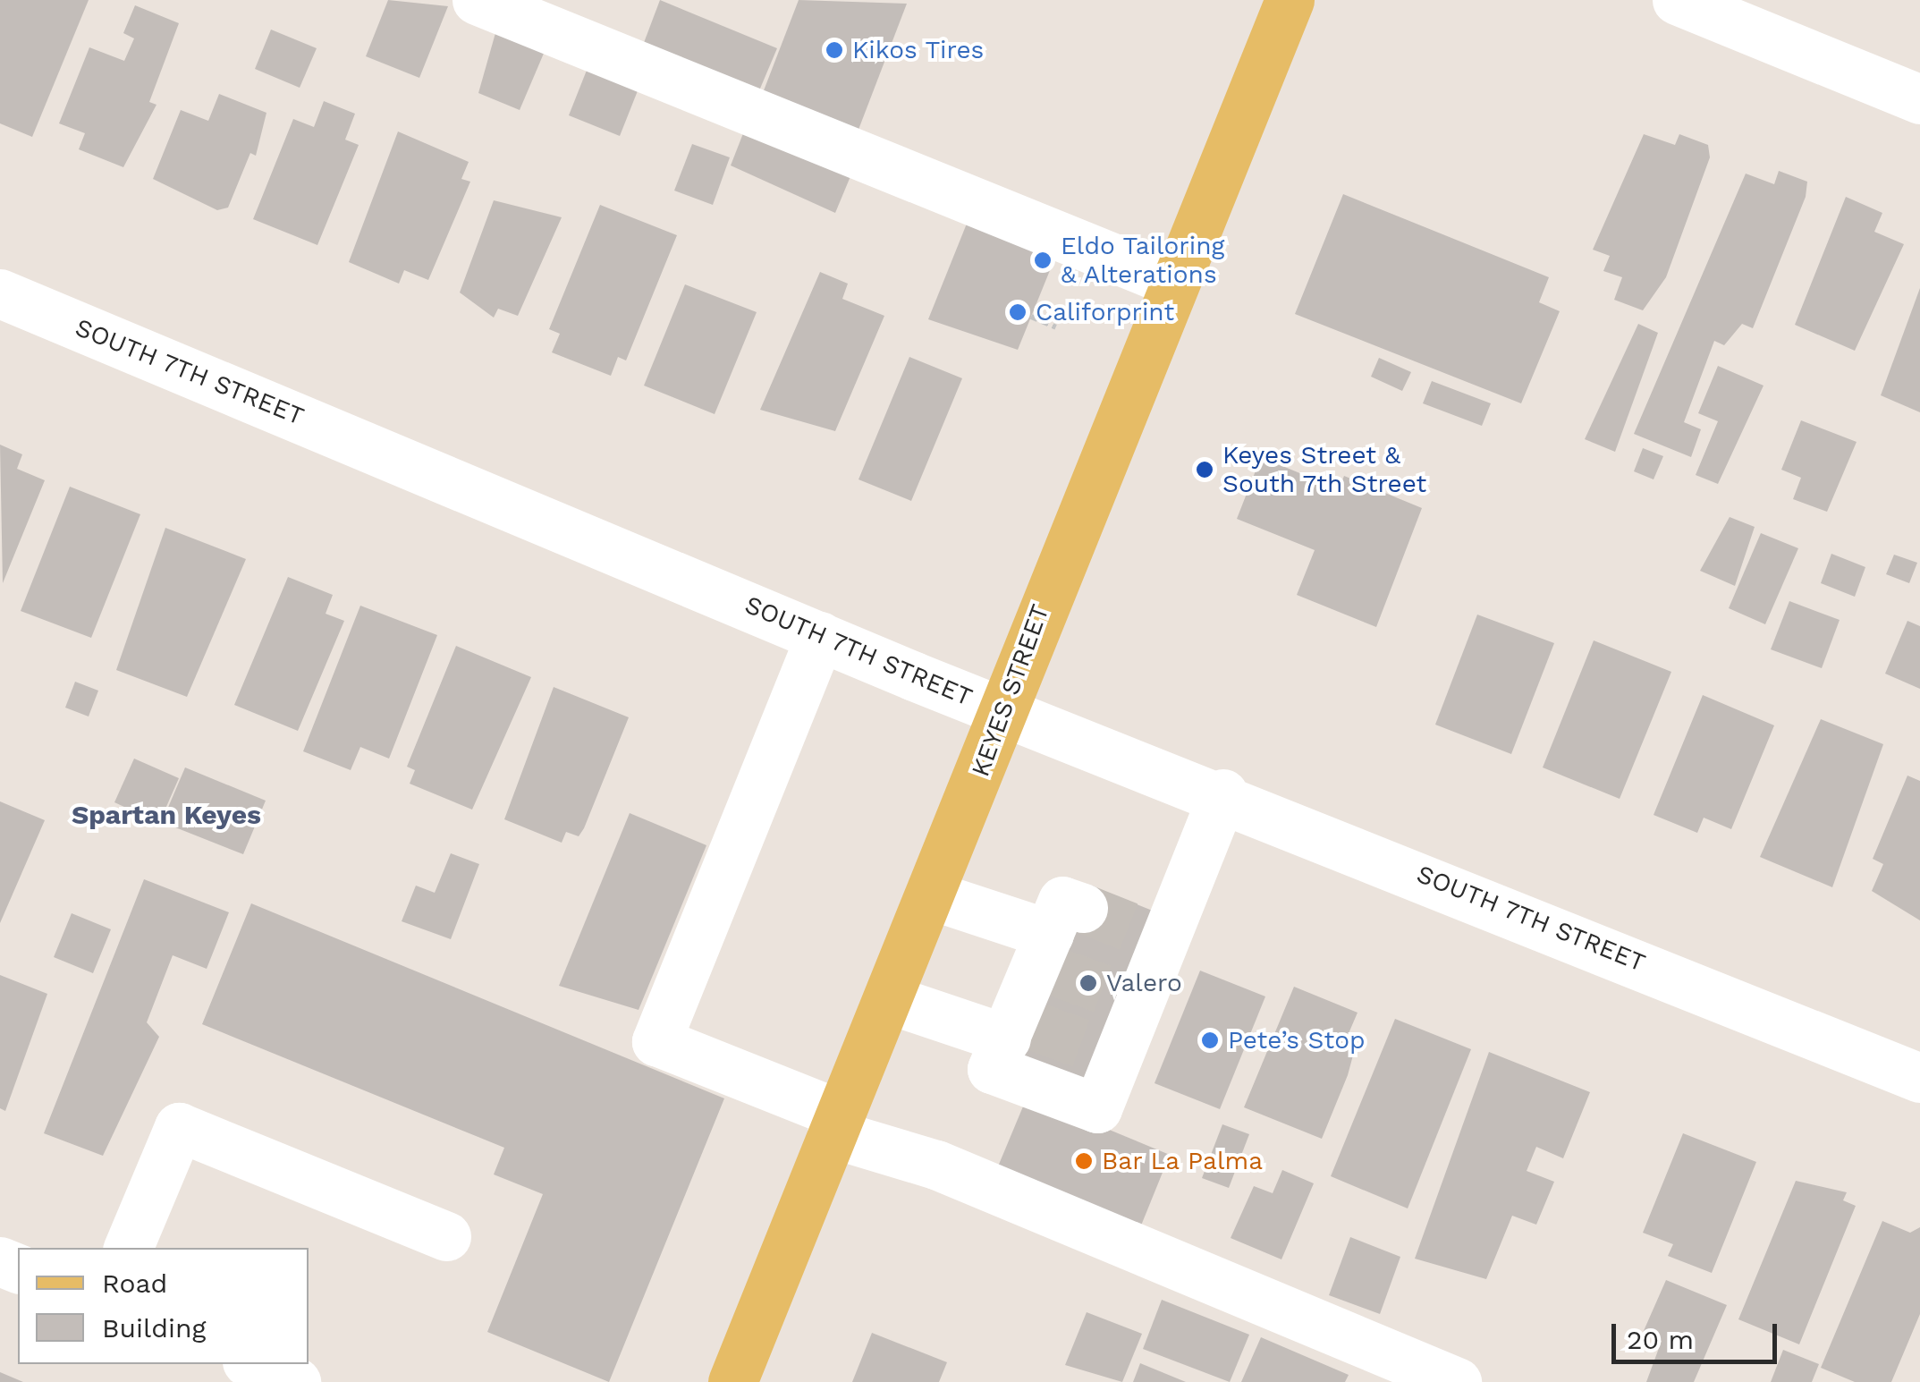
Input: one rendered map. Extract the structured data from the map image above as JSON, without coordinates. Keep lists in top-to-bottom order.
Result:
{
  "streets": {
    "main road": ["KEYES STREET"],
    "street": ["SOUTH 7TH STREET"]
  },
  "crossings": [
    ["SOUTH 7TH STREET", "KEYES STREET"]
  ],
  "districts": ["Spartan Keyes"],
  "places": [
    "Kikos Tires",
    "Eldo Tailoring & Alterations",
    "Califorprint",
    "Keyes Street & South 7th Street",
    "Valero",
    "Pete’s Stop",
    "Bar La Palma"
  ],
  "legend": ["Road", "Building"],
  "scale_bar": "20 m"
}
